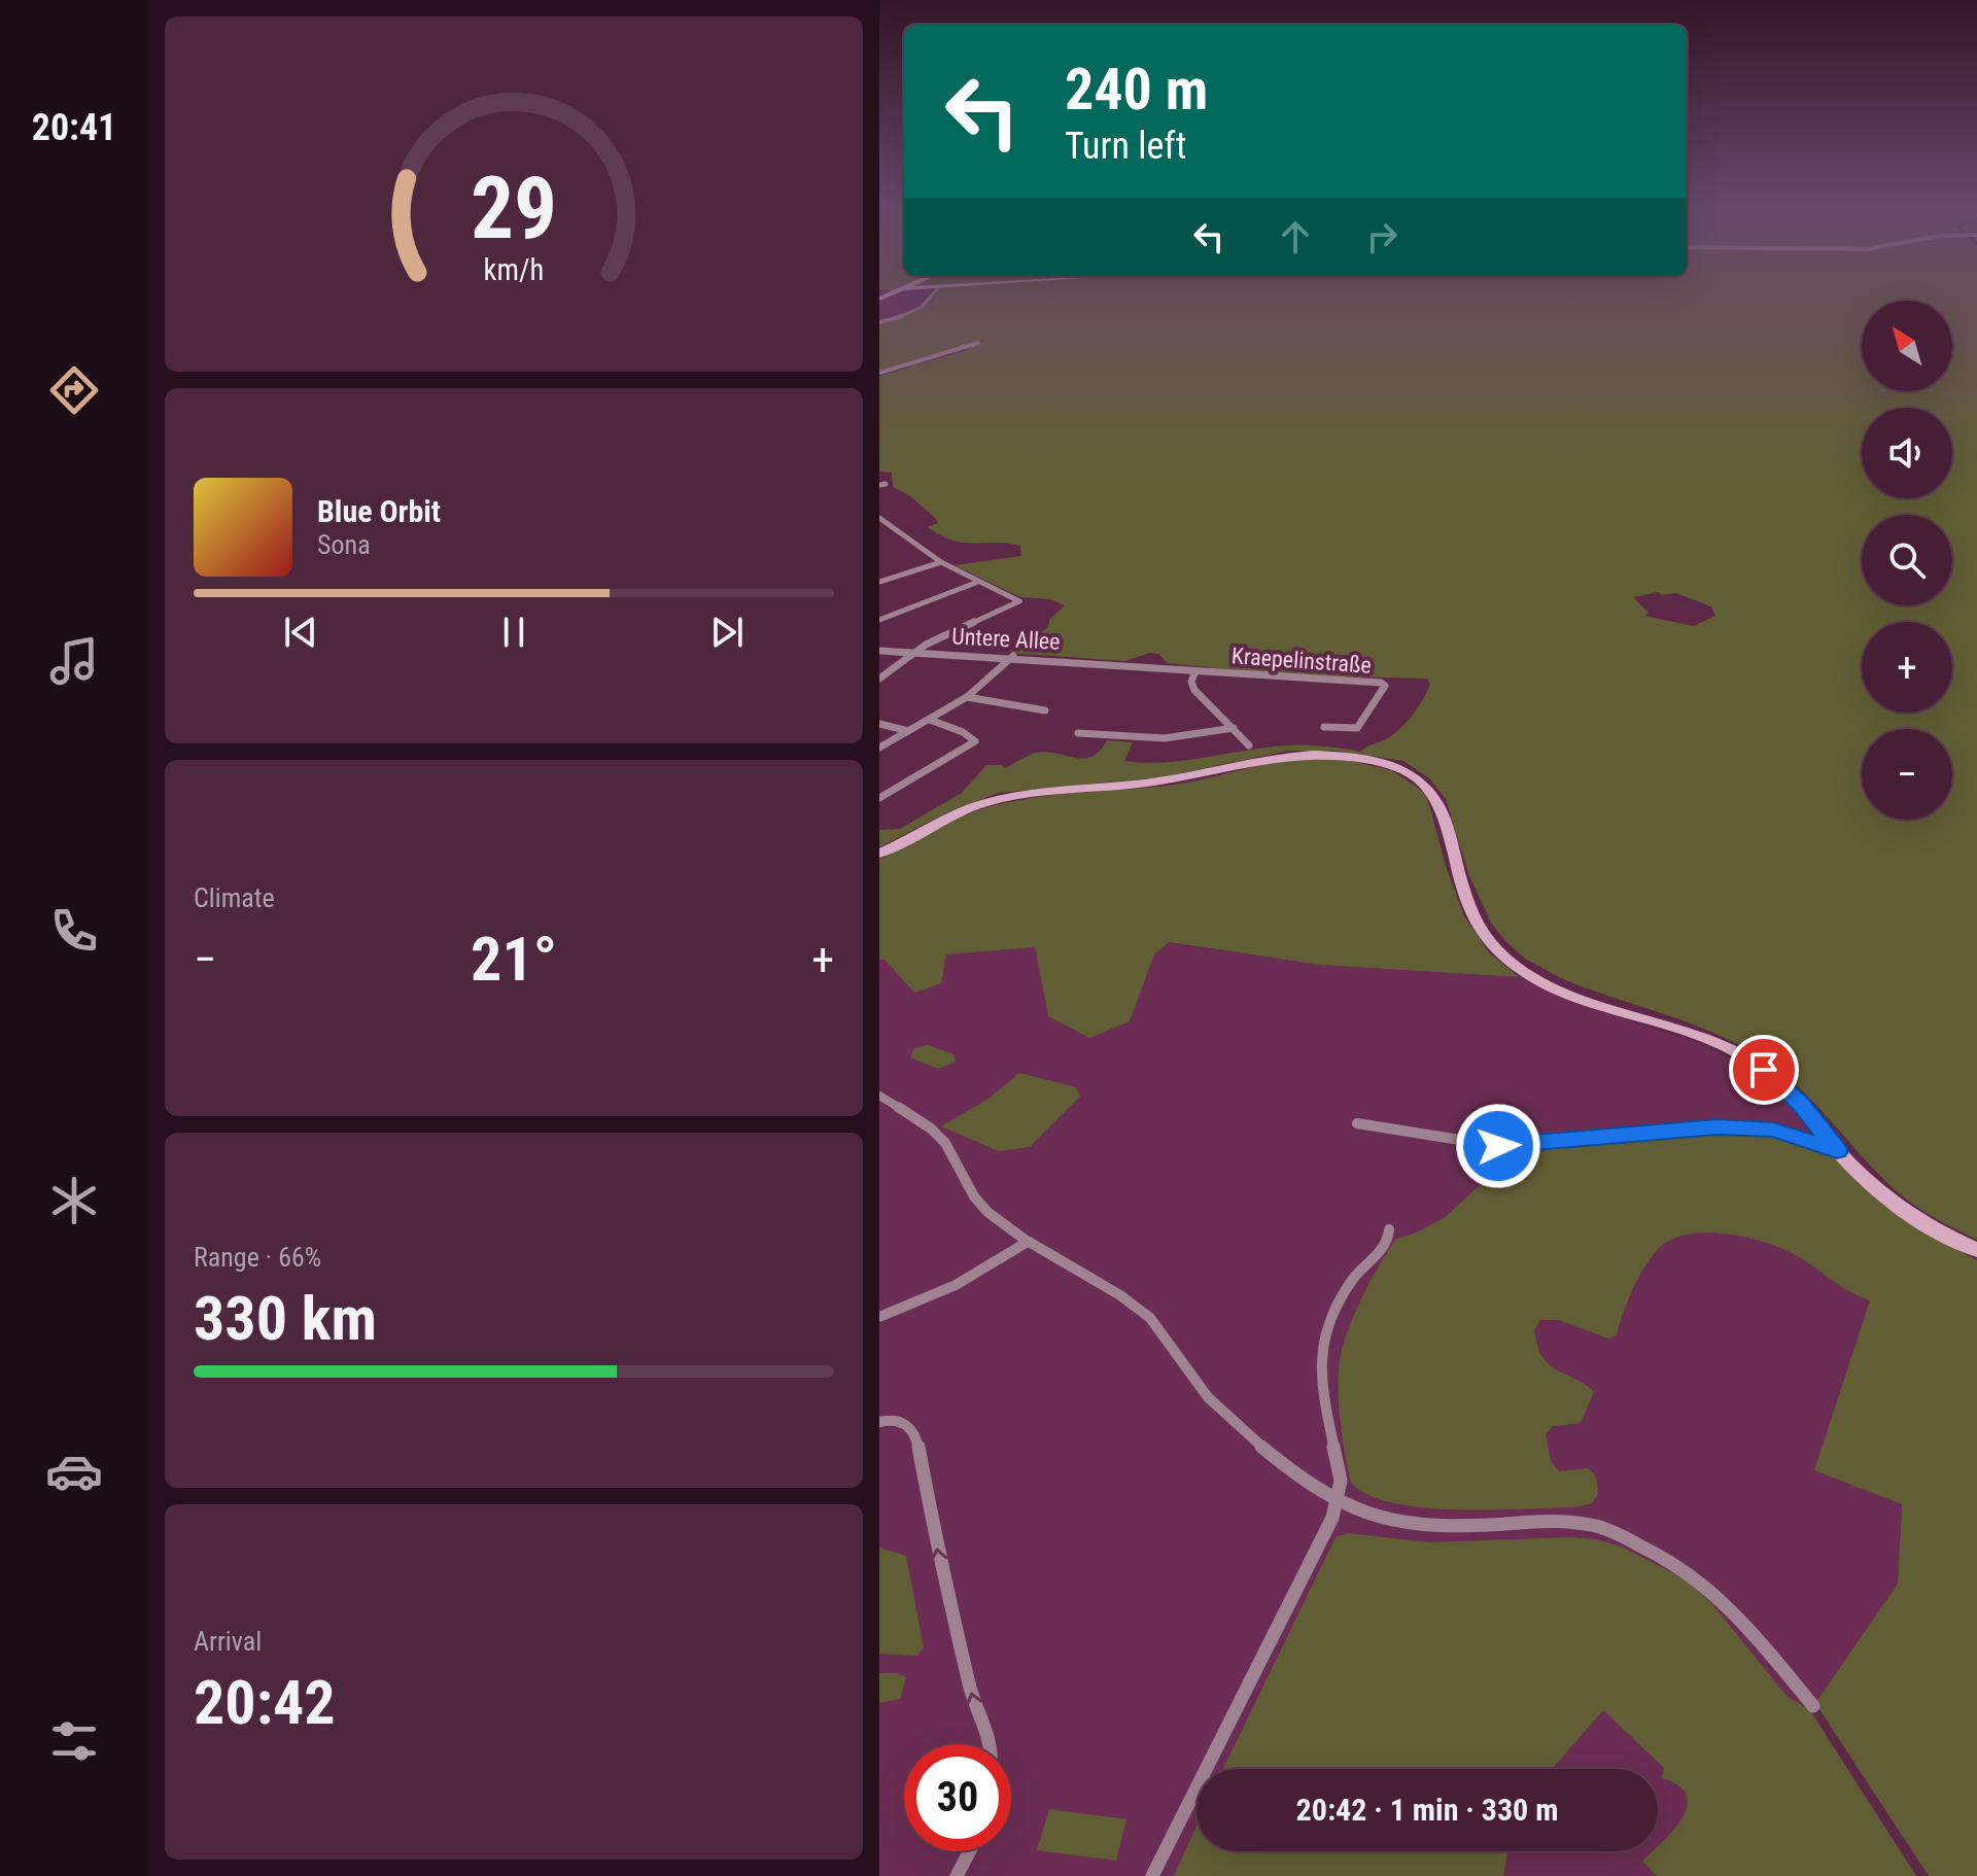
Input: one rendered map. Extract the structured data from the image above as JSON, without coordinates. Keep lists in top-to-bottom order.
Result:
{
  "streets": {
    "street": ["Untere Allee", "Kraepelinstraße"]
  },
  "crossings": [
    ["Untere Allee", "Kraepelinstraße"]
  ],
  "north": "top left",
  "page": {
    "tabs": "20:41",
    "turn": ["240 m", "Turn left"],
    "map_buttons": ["+", "−"],
    "song": ["Blue Orbit", "Sona"],
    "tile": [
      "Climate",
      ["Range · 66%", "330 km"],
      ["Arrival", "20:42"]
    ],
    "heat": ["−", "21°", "+"],
    "limit": "30",
    "trip": "20:42 · 1 min · 330 m",
    "gauge": ["29", "km/h"]
  }
}
